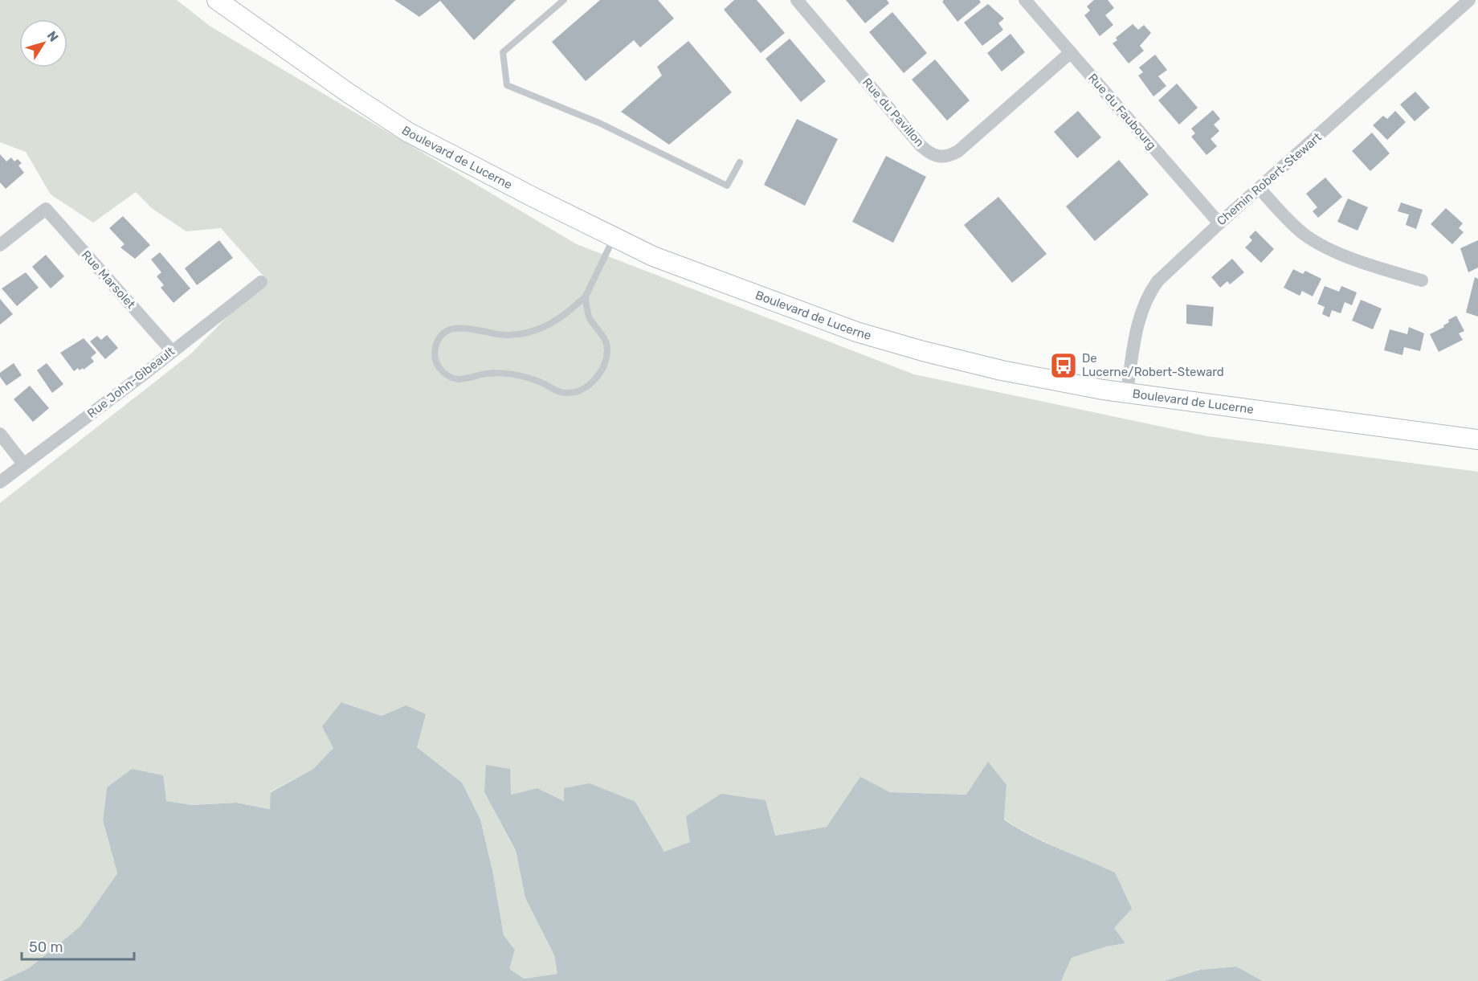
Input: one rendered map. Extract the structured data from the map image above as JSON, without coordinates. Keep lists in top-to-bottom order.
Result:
{
  "streets": {
    "main road": ["Boulevard de Lucerne"],
    "street": [
      "Rue du Faubourg",
      "Rue du Pavillon",
      "Chemin Robert-Stewart",
      "Rue Marsolet",
      "Rue John-Gibeault"
    ]
  },
  "crossings": [
    ["Rue du Faubourg", "Rue du Pavillon"],
    ["Rue du Faubourg", "Chemin Robert-Stewart"],
    ["Boulevard de Lucerne", "Chemin Robert-Stewart"],
    ["Rue Marsolet", "Rue John-Gibeault"]
  ],
  "places": {
    "bus stop": ["De Lucerne/Robert-Steward"]
  },
  "scale_bar": "50 m",
  "north": "top right"
}
